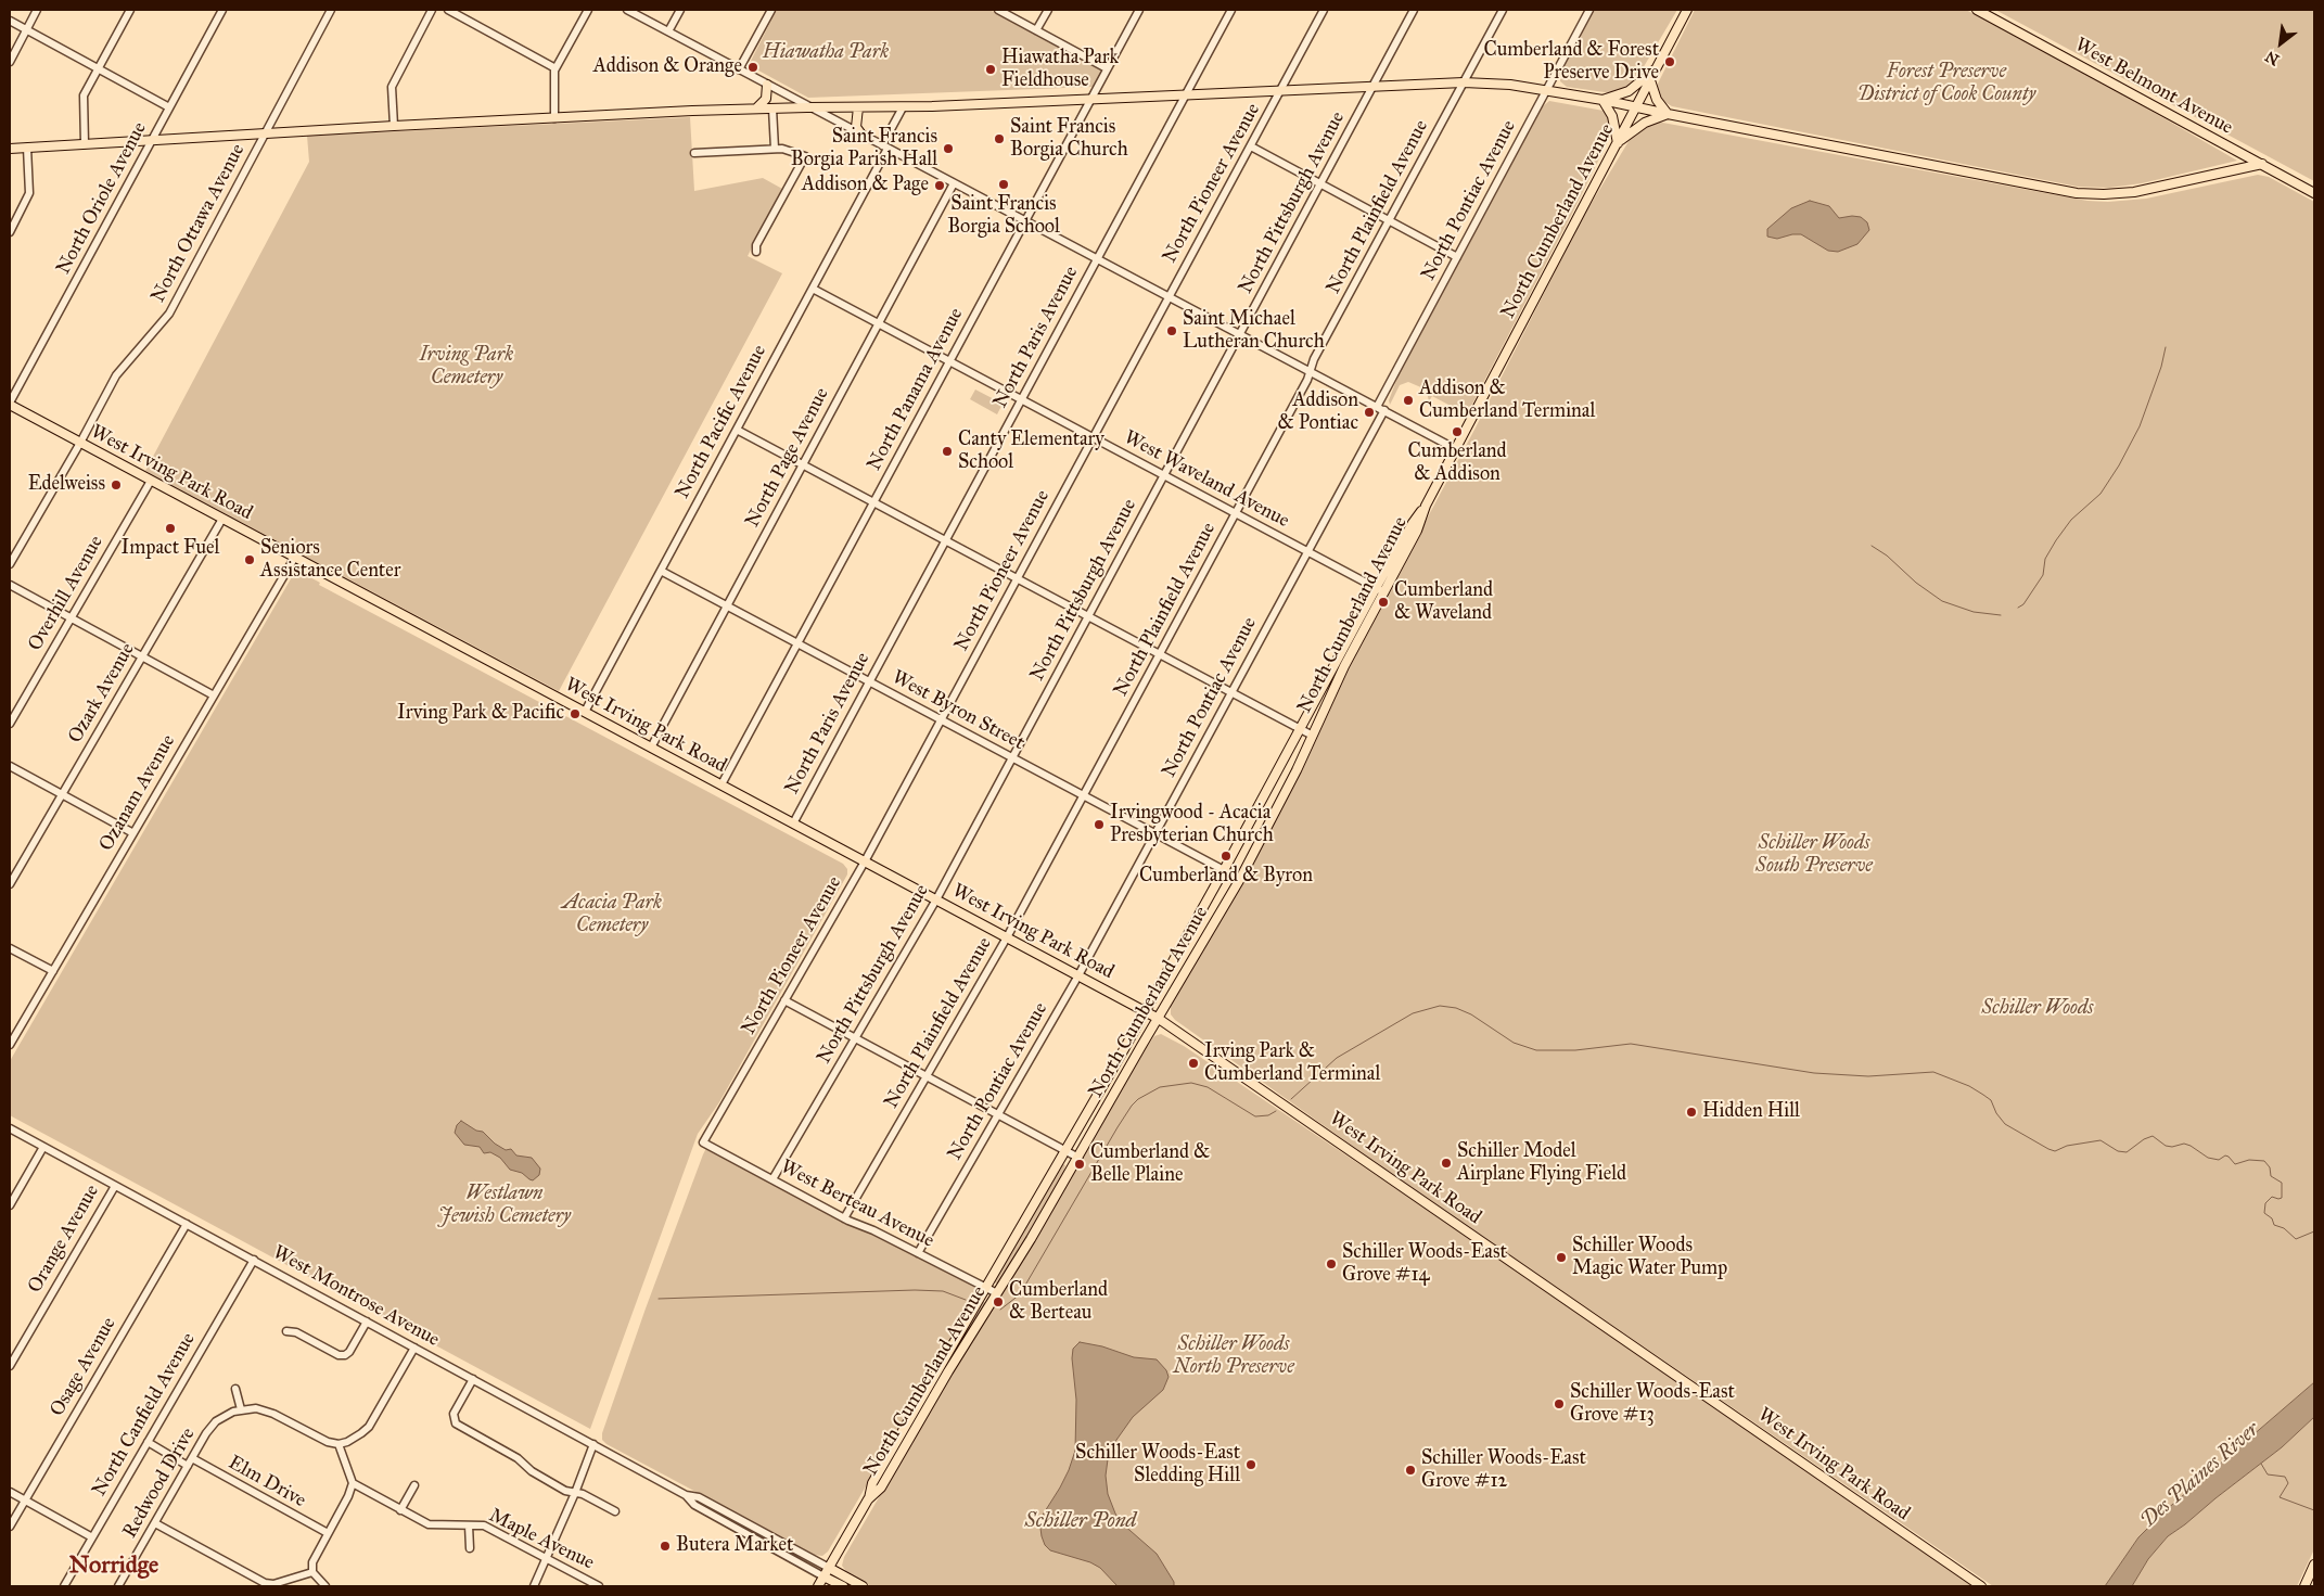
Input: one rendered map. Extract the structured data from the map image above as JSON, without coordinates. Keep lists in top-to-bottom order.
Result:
{
  "streets": {
    "main road": [
      "West Belmont Avenue",
      "North Cumberland Avenue",
      "West Irving Park Road",
      "West Montrose Avenue"
    ],
    "street": [
      "North Pioneer Avenue",
      "North Oriole Avenue",
      "North Pontiac Avenue",
      "North Pittsburgh Avenue",
      "North Plainfield Avenue",
      "North Ottawa Avenue",
      "North Paris Avenue",
      "North Panama Avenue",
      "North Pacific Avenue",
      "North Page Avenue",
      "West Waveland Avenue",
      "Overhill Avenue",
      "Ozark Avenue",
      "West Byron Street",
      "Ozanam Avenue",
      "West Berteau Avenue",
      "Orange Avenue",
      "Osage Avenue",
      "North Canfield Avenue",
      "Elm Drive",
      "Redwood Drive",
      "Maple Avenue"
    ]
  },
  "crossings": [
    ["North Pioneer Avenue", "West Irving Park Road"],
    ["North Pioneer Avenue", "West Waveland Avenue"],
    ["North Pioneer Avenue", "West Byron Street"],
    ["North Pioneer Avenue", "West Berteau Avenue"],
    ["North Oriole Avenue", "West Irving Park Road"],
    ["North Pontiac Avenue", "West Irving Park Road"],
    ["North Pontiac Avenue", "West Waveland Avenue"],
    ["North Pontiac Avenue", "West Byron Street"],
    ["North Pontiac Avenue", "West Berteau Avenue"],
    ["North Pittsburgh Avenue", "West Irving Park Road"],
    ["North Pittsburgh Avenue", "West Waveland Avenue"],
    ["North Pittsburgh Avenue", "West Byron Street"],
    ["North Pittsburgh Avenue", "West Berteau Avenue"],
    ["North Plainfield Avenue", "West Irving Park Road"],
    ["North Plainfield Avenue", "West Waveland Avenue"],
    ["North Plainfield Avenue", "West Byron Street"],
    ["North Plainfield Avenue", "West Berteau Avenue"],
    ["North Cumberland Avenue", "West Irving Park Road"],
    ["North Cumberland Avenue", "West Waveland Avenue"],
    ["North Cumberland Avenue", "West Byron Street"],
    ["North Cumberland Avenue", "West Berteau Avenue"],
    ["North Cumberland Avenue", "West Montrose Avenue"],
    ["North Ottawa Avenue", "West Irving Park Road"],
    ["North Paris Avenue", "West Irving Park Road"],
    ["North Paris Avenue", "West Waveland Avenue"],
    ["North Paris Avenue", "West Byron Street"],
    ["North Panama Avenue", "West Irving Park Road"],
    ["North Panama Avenue", "West Waveland Avenue"],
    ["North Panama Avenue", "West Byron Street"],
    ["North Pacific Avenue", "West Irving Park Road"],
    ["North Pacific Avenue", "West Waveland Avenue"],
    ["North Pacific Avenue", "West Byron Street"],
    ["North Page Avenue", "West Irving Park Road"],
    ["North Page Avenue", "West Waveland Avenue"],
    ["North Page Avenue", "West Byron Street"],
    ["West Irving Park Road", "Overhill Avenue"],
    ["West Irving Park Road", "Ozark Avenue"],
    ["West Irving Park Road", "Ozanam Avenue"],
    ["Orange Avenue", "West Montrose Avenue"],
    ["West Montrose Avenue", "Osage Avenue"],
    ["West Montrose Avenue", "North Canfield Avenue"],
    ["North Canfield Avenue", "Elm Drive"],
    ["Elm Drive", "Redwood Drive"]
  ],
  "districts": ["Norridge"],
  "water": ["Des Plaines River", "Schiller Pond"],
  "parks": [
    "Hiawatha Park",
    "Forest Preserve District of Cook County",
    "Irving Park Cemetery",
    "Schiller Woods South Preserve",
    "Acacia Park Cemetery",
    "Schiller Woods",
    "Westlawn Jewish Cemetery",
    "Schiller Woods North Preserve"
  ],
  "places": [
    "Cumberland & Forest Preserve Drive",
    "Addison & Orange",
    "Hiawatha Park Fieldhouse",
    "Saint Francis Borgia Church",
    "Saint Francis Borgia Parish Hall",
    "Saint Francis Borgia School",
    "Addison & Page",
    "Saint Michael Lutheran Church",
    "Addison & Cumberland Terminal",
    "Addison & Pontiac",
    "Cumberland & Addison",
    "Canty Elementary School",
    "Edelweiss",
    "Impact Fuel",
    "Seniors Assistance Center",
    "Cumberland & Waveland",
    "Irving Park & Pacific",
    "Irvingwood - Acacia Presbyterian Church",
    "Cumberland & Byron",
    "Irving Park & Cumberland Terminal",
    "Hidden Hill",
    "Schiller Model Airplane Flying Field",
    "Cumberland & Belle Plaine",
    "Schiller Woods Magic Water Pump",
    "Schiller Woods-East Grove #14",
    "Cumberland & Berteau",
    "Schiller Woods-East Grove #13",
    "Schiller Woods-East Sledding Hill",
    "Schiller Woods-East Grove #12",
    "Butera Market"
  ],
  "north": "bottom left"
}
